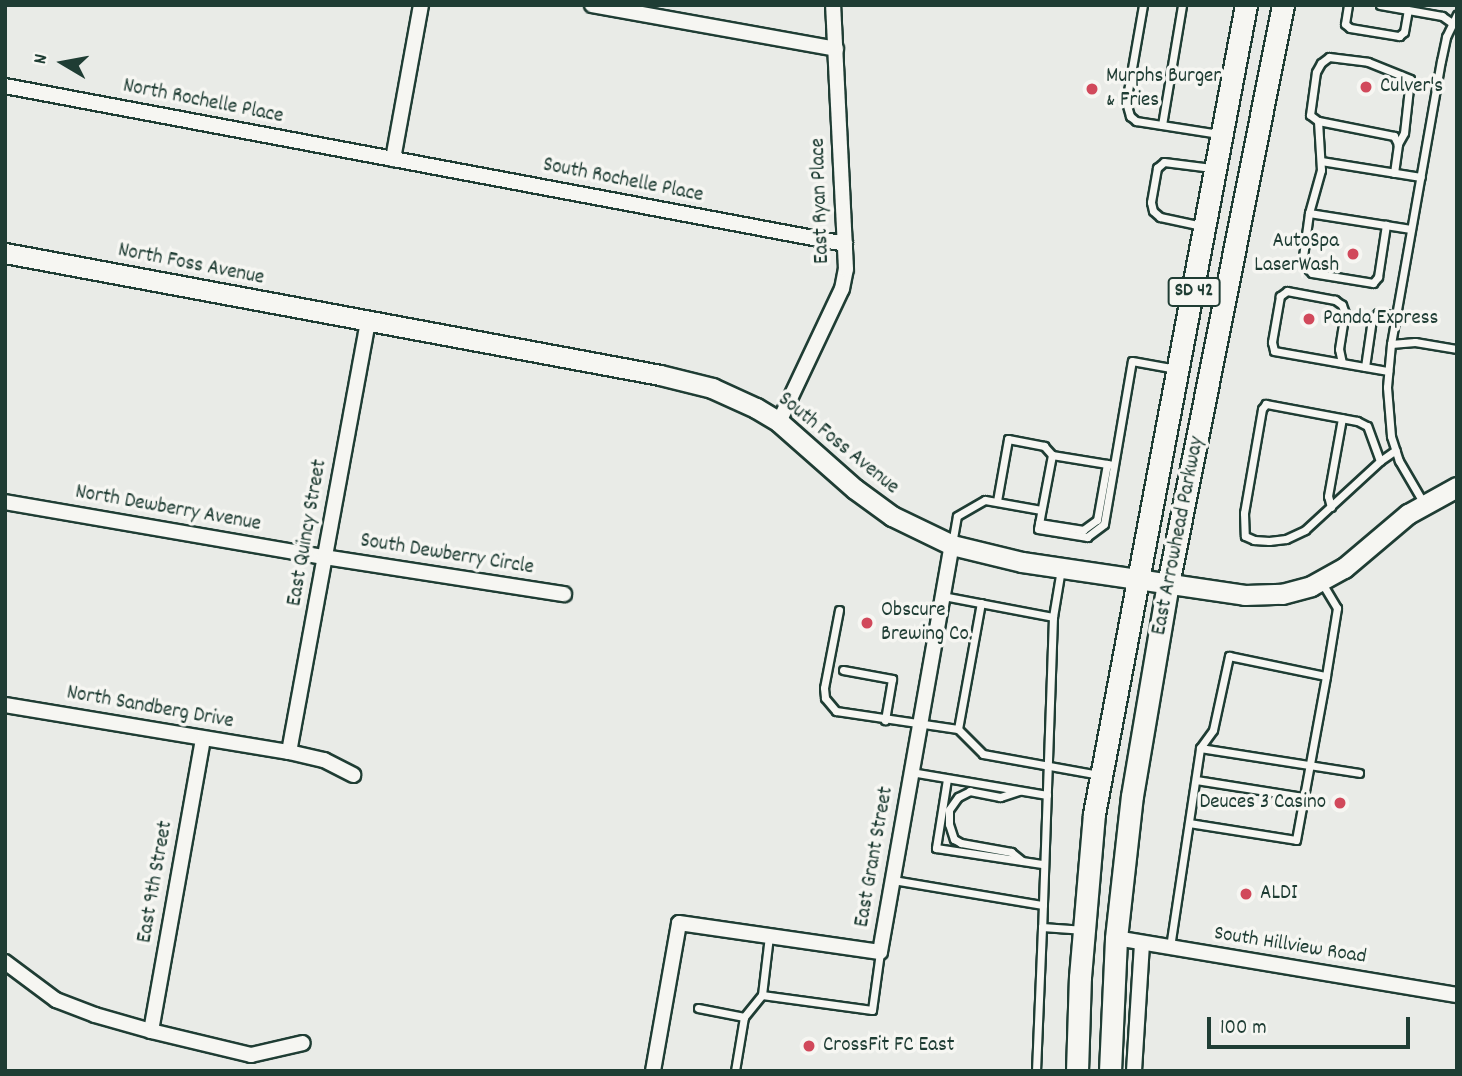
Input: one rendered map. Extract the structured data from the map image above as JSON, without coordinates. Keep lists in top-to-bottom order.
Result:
{
  "streets": {
    "main road": ["SD 42", "East Arrowhead Parkway"],
    "street": [
      "North Rochelle Place",
      "South Rochelle Place",
      "East Ryan Place",
      "North Foss Avenue",
      "South Foss Avenue",
      "North Dewberry Avenue",
      "East Quincy Street",
      "South Dewberry Circle",
      "North Sandberg Drive",
      "East Grant Street",
      "East 9th Street",
      "South Hillview Road"
    ]
  },
  "crossings": [
    ["North Rochelle Place", "South Rochelle Place"],
    ["South Rochelle Place", "East Ryan Place"],
    ["East Ryan Place", "South Foss Avenue"],
    ["North Foss Avenue", "South Foss Avenue"],
    ["North Foss Avenue", "East Quincy Street"],
    ["South Foss Avenue", "East Quincy Street"],
    ["South Foss Avenue", "East Arrowhead Parkway"],
    ["South Foss Avenue", "East Grant Street"],
    ["North Dewberry Avenue", "East Quincy Street"],
    ["North Dewberry Avenue", "South Dewberry Circle"],
    ["East Quincy Street", "South Dewberry Circle"],
    ["East Quincy Street", "North Sandberg Drive"],
    ["East Arrowhead Parkway", "South Hillview Road"],
    ["North Sandberg Drive", "East 9th Street"]
  ],
  "places": [
    "Culver's",
    "Murphs Burger & Fries",
    "AutoSpa LaserWash",
    "Panda Express",
    "Obscure Brewing Co.",
    "Deuces 3 Casino",
    "ALDI",
    "CrossFit FC East"
  ],
  "scale_bar": "100 m",
  "north": "left"
}
